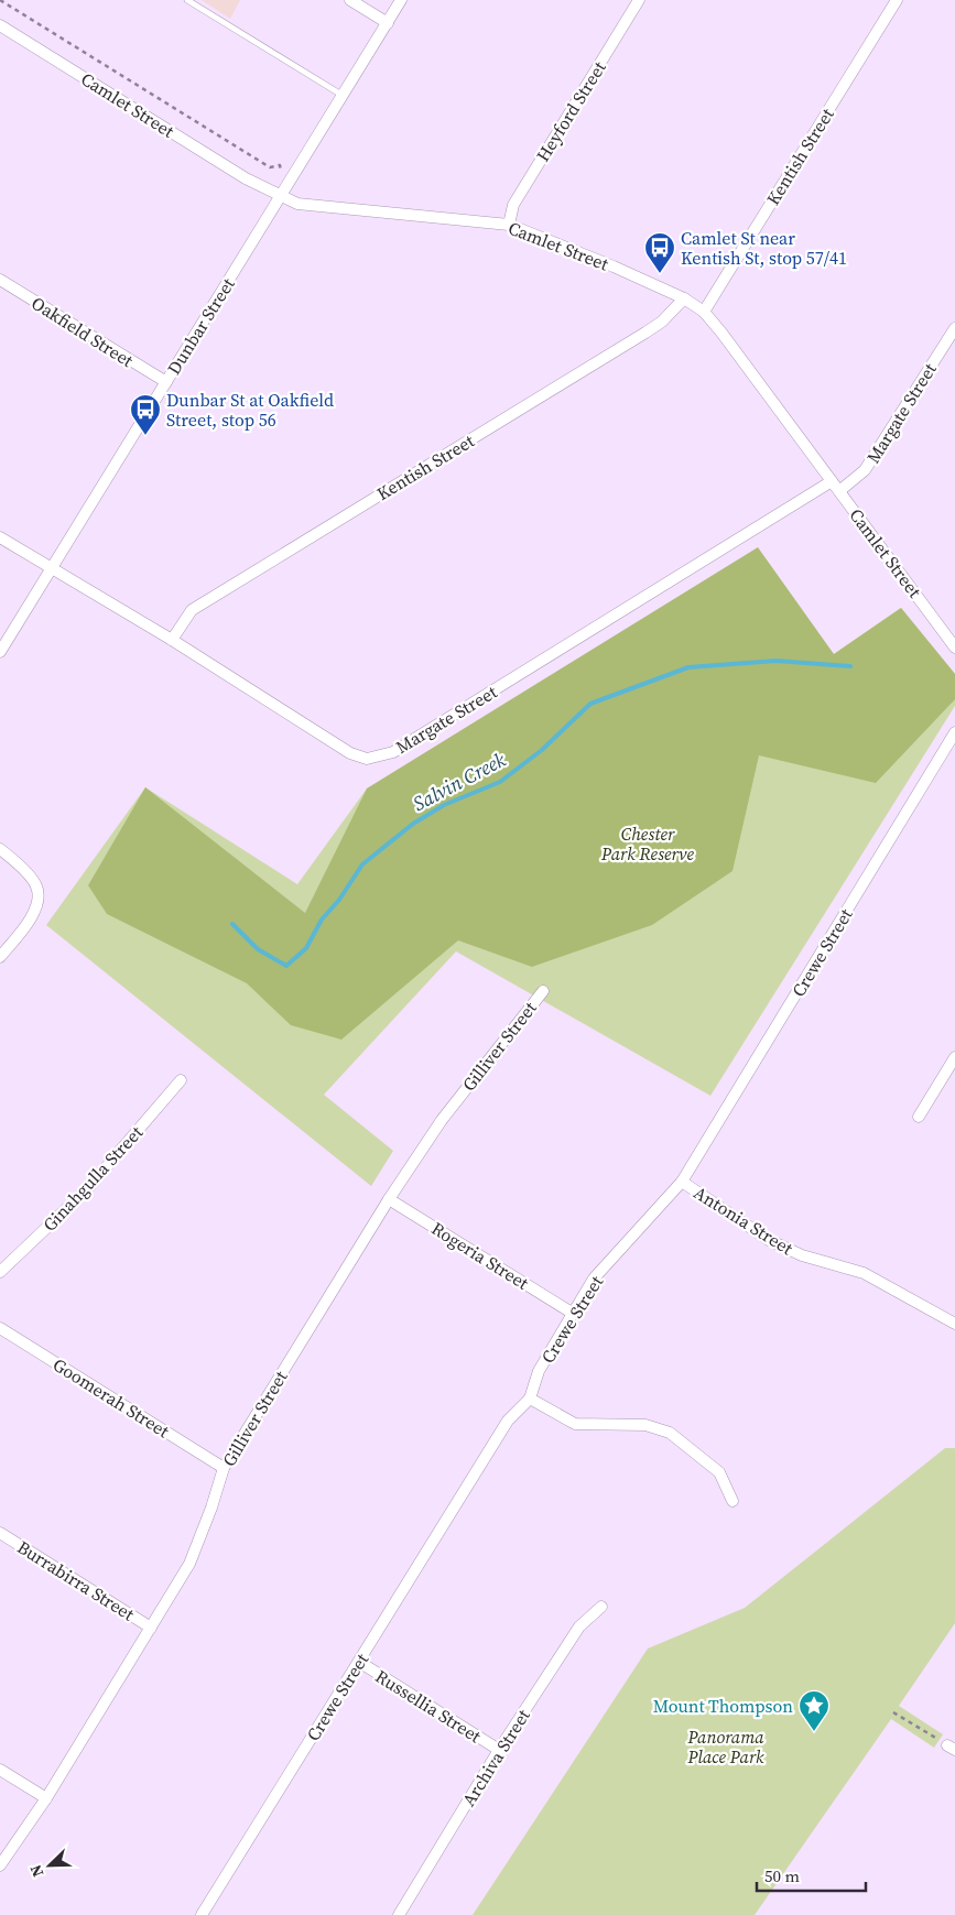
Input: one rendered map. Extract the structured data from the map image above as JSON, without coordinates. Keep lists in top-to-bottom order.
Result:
{
  "streets": {
    "street": [
      "Camlet Street",
      "Heyford Street",
      "Kentish Street",
      "Dunbar Street",
      "Oakfield Street",
      "Margate Street",
      "Crewe Street",
      "Gilliver Street",
      "Ginahgulla Street",
      "Antonia Street",
      "Rogeria Street",
      "Goomerah Street",
      "Burrabirra Street",
      "Russellia Street",
      "Archiva Street"
    ]
  },
  "crossings": [
    ["Camlet Street", "Heyford Street"],
    ["Camlet Street", "Kentish Street"],
    ["Camlet Street", "Dunbar Street"],
    ["Camlet Street", "Margate Street"],
    ["Kentish Street", "Margate Street"],
    ["Dunbar Street", "Oakfield Street"],
    ["Dunbar Street", "Margate Street"],
    ["Crewe Street", "Antonia Street"],
    ["Crewe Street", "Rogeria Street"],
    ["Crewe Street", "Russellia Street"],
    ["Gilliver Street", "Rogeria Street"],
    ["Gilliver Street", "Goomerah Street"],
    ["Gilliver Street", "Burrabirra Street"],
    ["Russellia Street", "Archiva Street"]
  ],
  "water": ["Salvin Creek"],
  "parks": ["Chester Park Reserve", "Panorama Place Park"],
  "places": {
    "bus stop": ["Camlet St near Kentish St, stop 57/41", "Dunbar St at Oakfield Street, stop 56"],
    "place": ["Mount Thompson"]
  },
  "scale_bar": "50 m",
  "north": "bottom left"
}
